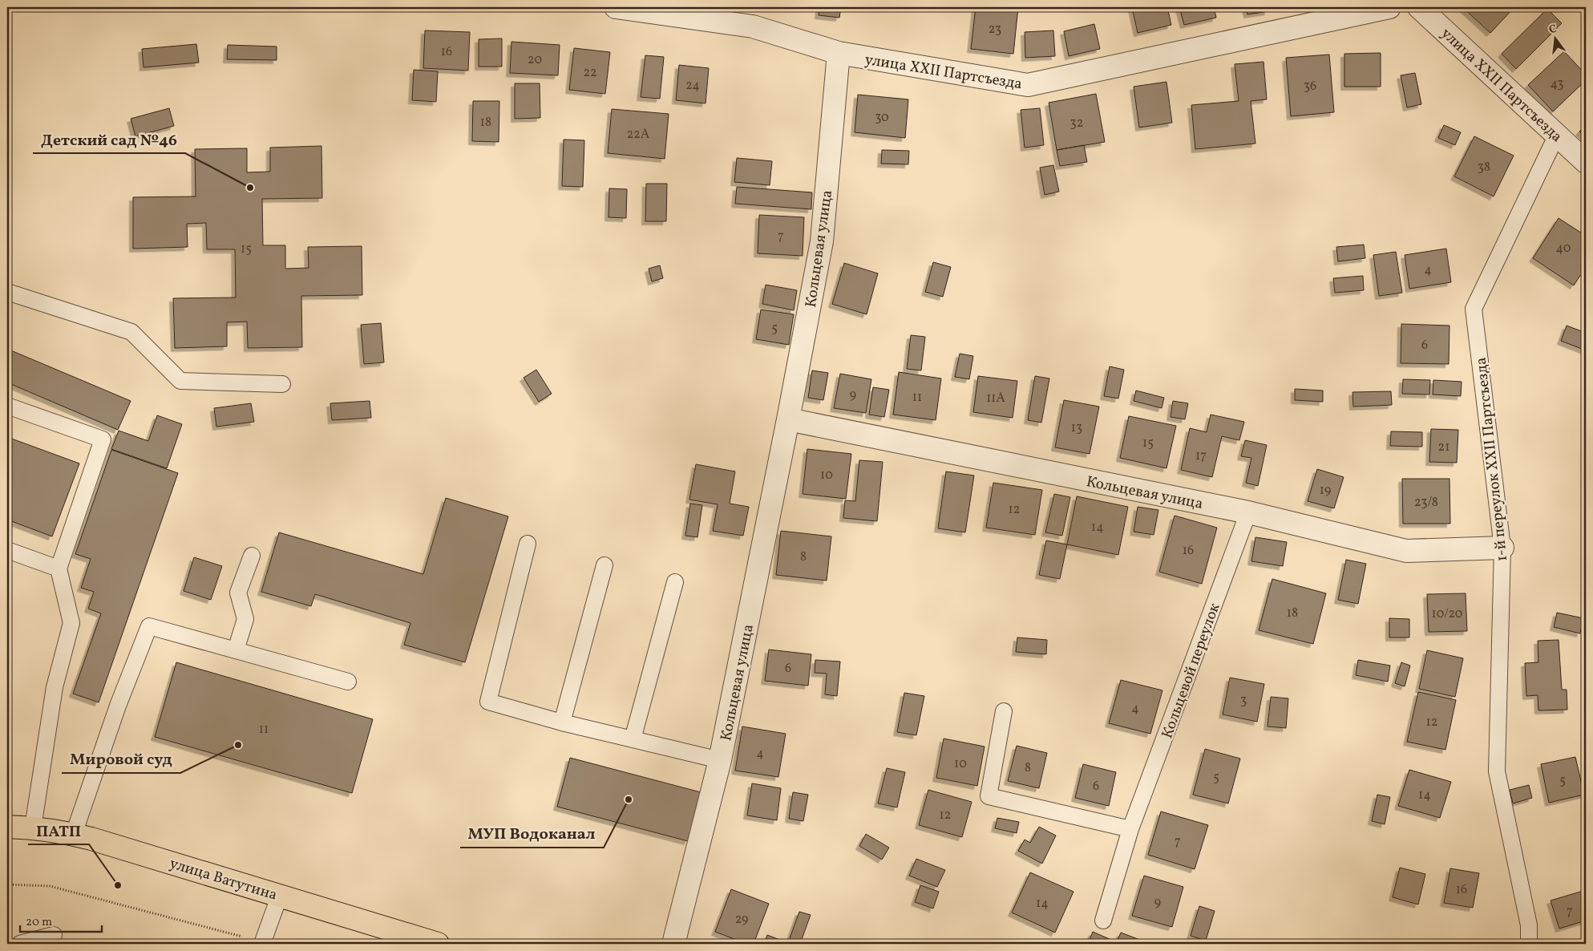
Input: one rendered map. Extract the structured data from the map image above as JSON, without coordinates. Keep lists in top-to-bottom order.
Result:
{
  "streets": {
    "main road": ["улица Ватутина"],
    "street": ["улица XXII Партсъезда", "Кольцевая улица"],
    "lane": ["1-й переулок XXII Партсъезда", "Кольцевой переулок"]
  },
  "crossings": [
    ["улица XXII Партсъезда", "Кольцевая улица"],
    ["улица XXII Партсъезда", "1-й переулок XXII Партсъезда"],
    ["Кольцевая улица", "1-й переулок XXII Партсъезда"],
    ["Кольцевая улица", "Кольцевой переулок"]
  ],
  "places": [
    "Детский сад №46",
    "Мировой суд",
    "МУП Водоканал",
    "ПАТП"
  ],
  "house_numbers": [
    "23",
    "16",
    "20",
    "22",
    "43",
    "24",
    "36",
    "30",
    "18",
    "32",
    "22А",
    "38",
    "7",
    "40",
    "15",
    "4",
    "5",
    "6",
    "9",
    "11",
    "11А",
    "13",
    "15",
    "21",
    "17",
    "10",
    "19",
    "23/8",
    "12",
    "14",
    "16",
    "8",
    "18",
    "10/20",
    "6",
    "3",
    "4",
    "12",
    "11",
    "4",
    "10",
    "8",
    "5",
    "5",
    "6",
    "14",
    "12",
    "7",
    "16",
    "9",
    "14",
    "7",
    "29"
  ],
  "scale_bar": "20 m",
  "north": "top"
}
